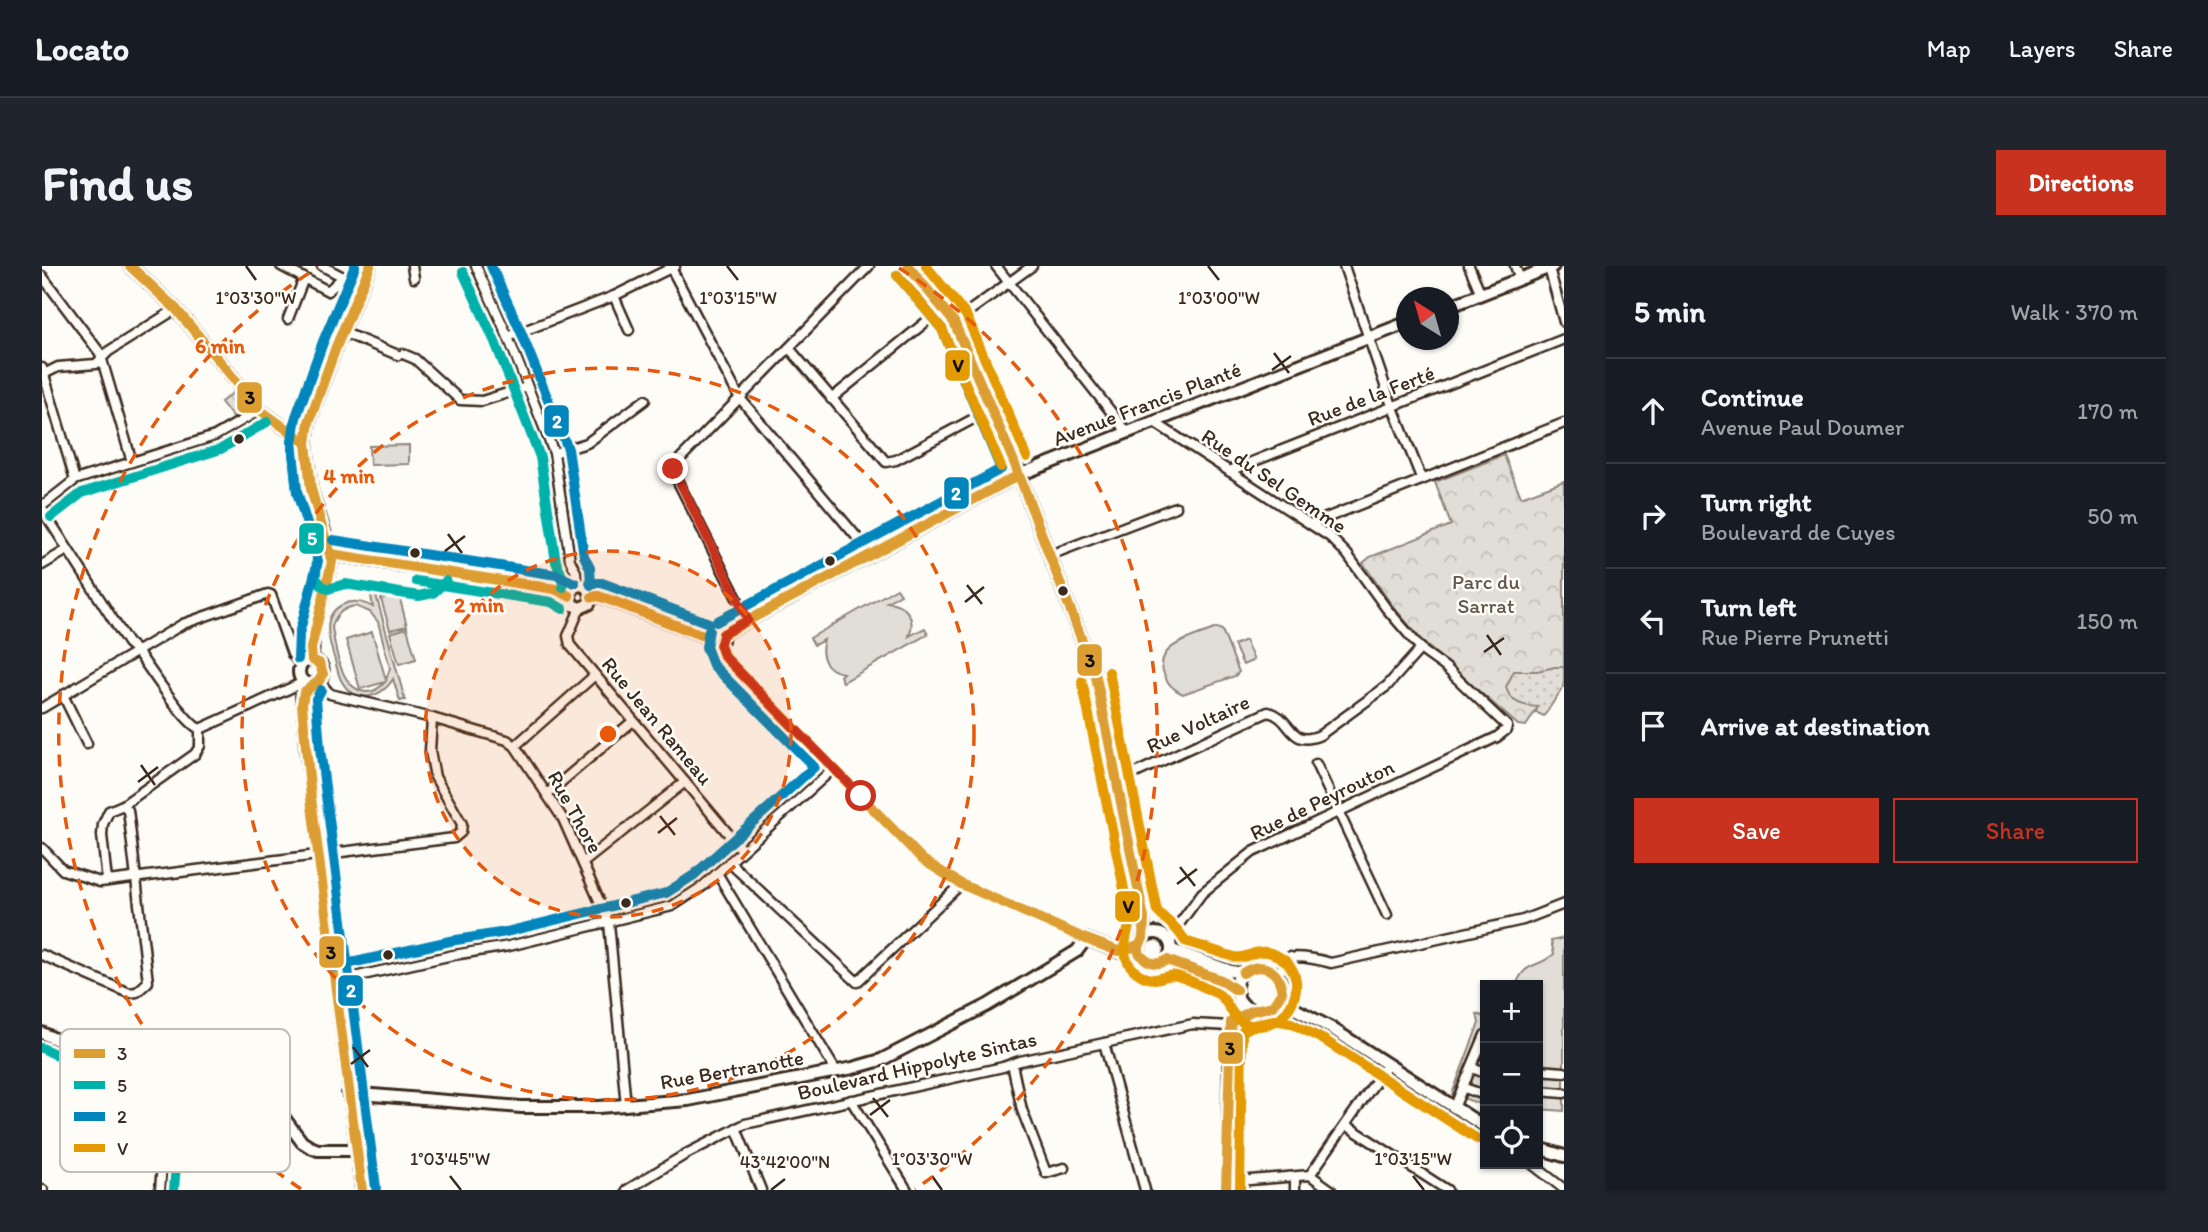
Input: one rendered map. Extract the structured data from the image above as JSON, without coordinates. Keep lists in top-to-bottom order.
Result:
{
  "streets": {
    "street": [
      "Rue de la Ferté",
      "Avenue Francis Planté",
      "Rue du Sel Gemme",
      "Rue Jean Rameau",
      "Rue Voltaire",
      "Rue de Peyrouton",
      "Rue Thore",
      "Boulevard Hippolyte Sintas",
      "Rue Bertranotte"
    ]
  },
  "crossings": [
    ["Rue de la Ferté", "Rue du Sel Gemme"],
    ["Avenue Francis Planté", "Rue du Sel Gemme"],
    ["Rue du Sel Gemme", "Rue Voltaire"],
    ["Rue du Sel Gemme", "Rue de Peyrouton"],
    ["Rue Thore", "Rue Bertranotte"]
  ],
  "parks": ["Parc du Sarrat"],
  "lines": [
    "transit line 3",
    "transit line 5",
    "transit line 2",
    "transit line V"
  ],
  "legend": [
    "3",
    "5",
    "2",
    "V"
  ],
  "north": "top left",
  "page": {
    "header": "Locato",
    "nav": ["Map", "Layers", "Share"],
    "buttons": [
      "Directions",
      ["Save", "Share"]
    ],
    "title": "Find us",
    "heading": ["5 min", "Walk · 370 m"],
    "list": [
      ["Continue", "Avenue Paul Doumer", "170 m"],
      ["Turn right", "Boulevard de Cuyes", "50 m"],
      ["Turn left", "Rue Pierre Prunetti", "150 m"],
      "Arrive at destination"
    ],
    "map_buttons": ["+", "−"]
  },
  "coordinates": [
    "1°03'30\"W",
    "1°03'15\"W",
    "1°03'00\"W",
    "1°03'45\"W",
    "43°42'00\"N"
  ],
  "rings": ["6 min", "4 min", "2 min"]
}
